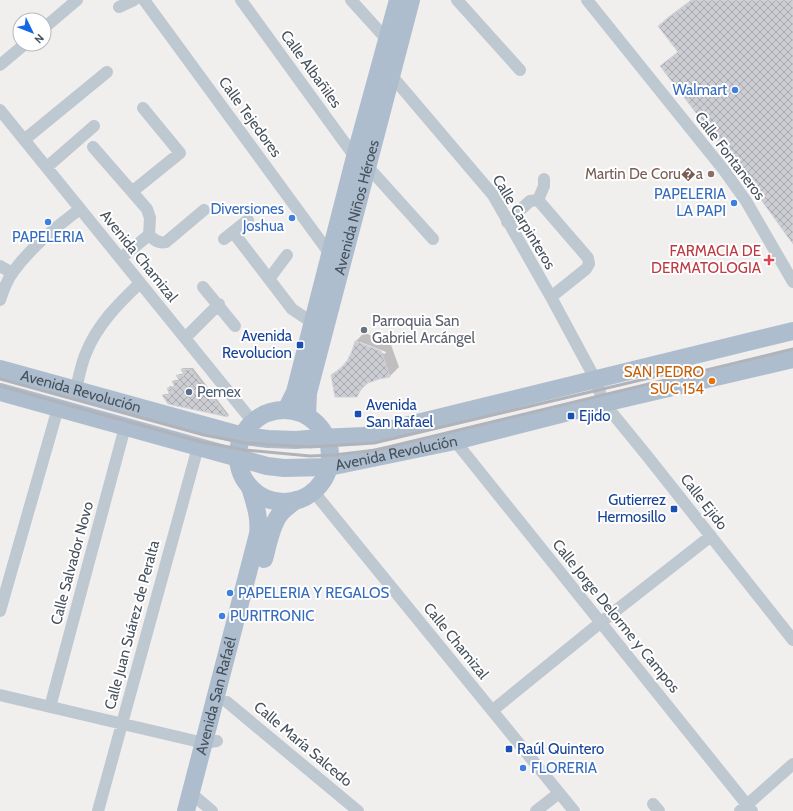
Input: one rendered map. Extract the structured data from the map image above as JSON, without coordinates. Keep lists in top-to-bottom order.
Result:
{
  "streets": {
    "main road": ["Avenida Niños Héroes", "Avenida Revolución", "Avenida San Rafaél"],
    "street": [
      "Calle Albañiles",
      "Calle Tejedores",
      "Calle Fontaneros",
      "Calle Carpinteros",
      "Avenida Chamizal",
      "Calle Ejido",
      "Calle Salvador Novo",
      "Calle Jorge Delorme y Campos",
      "Calle Juan Suárez de Peralta",
      "Calle Chamizal",
      "Calle María Salcedo"
    ]
  },
  "crossings": [
    ["Calle Albañiles", "Avenida Niños Héroes"],
    ["Calle Tejedores", "Avenida Niños Héroes"],
    ["Avenida Niños Héroes", "Calle Carpinteros"],
    ["Calle Carpinteros", "Avenida Revolución"],
    ["Calle Carpinteros", "Calle Ejido"],
    ["Avenida Chamizal", "Avenida Revolución"],
    ["Avenida Revolución", "Calle Ejido"],
    ["Avenida Revolución", "Calle Salvador Novo"],
    ["Avenida Revolución", "Calle Jorge Delorme y Campos"],
    ["Avenida Revolución", "Calle Juan Suárez de Peralta"],
    ["Avenida Revolución", "Avenida San Rafaél"],
    ["Avenida San Rafaél", "Calle María Salcedo"]
  ],
  "places": {
    "other": [
      "Walmart",
      "Martin De Coru�a",
      "PAPELERIA LA PAPI",
      "Diversiones Joshua",
      "PAPELERIA",
      "Parroquia San Gabriel Arcángel",
      "SAN PEDRO SUC 154",
      "Pemex",
      "PAPELERIA Y REGALOS",
      "PURITRONIC",
      "FLORERIA"
    ],
    "health": ["FARMACIA DE DERMATOLOGIA"],
    "transit": [
      "Avenida Revolucion",
      "Avenida San Rafael",
      "Ejido",
      "Gutierrez Hermosillo",
      "Raúl Quintero"
    ]
  },
  "north": "bottom right"
}
